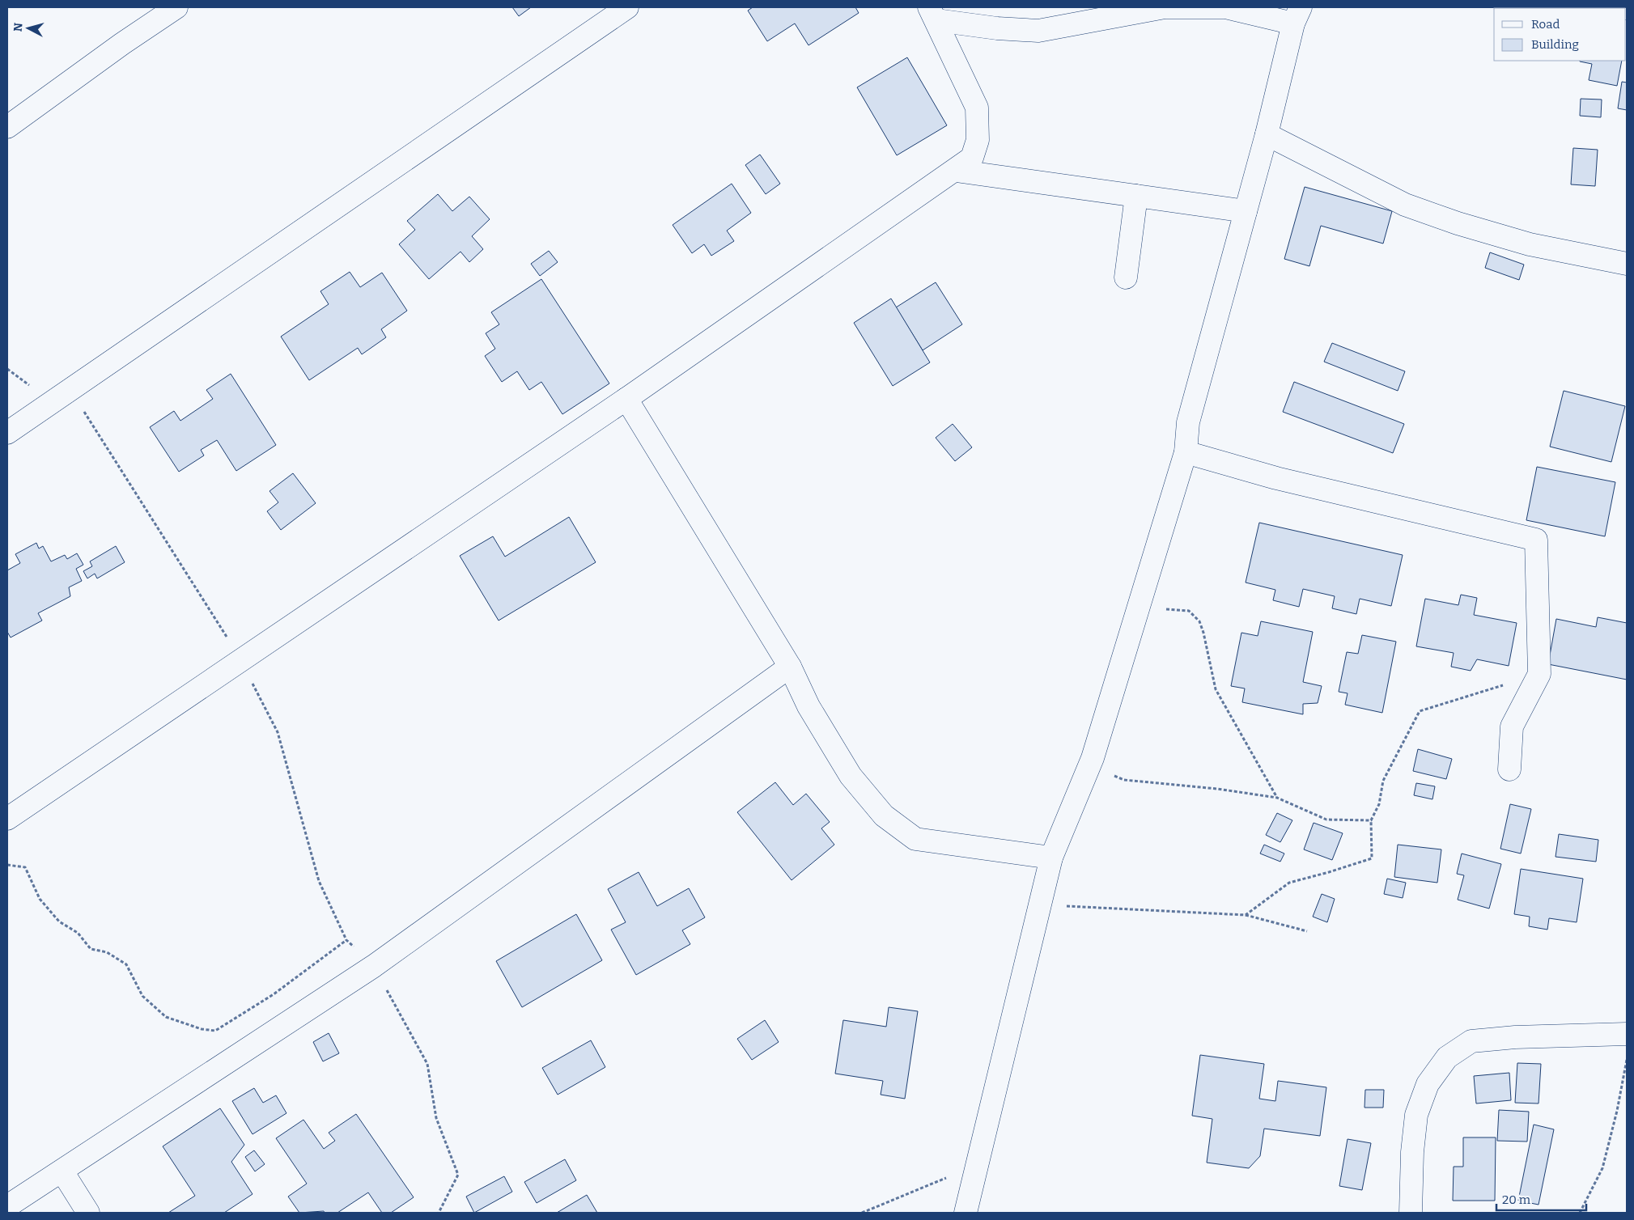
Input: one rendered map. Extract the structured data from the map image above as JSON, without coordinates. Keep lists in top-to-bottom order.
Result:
{
  "legend": ["Road", "Building"],
  "scale_bar": "20 m",
  "north": "left"
}
